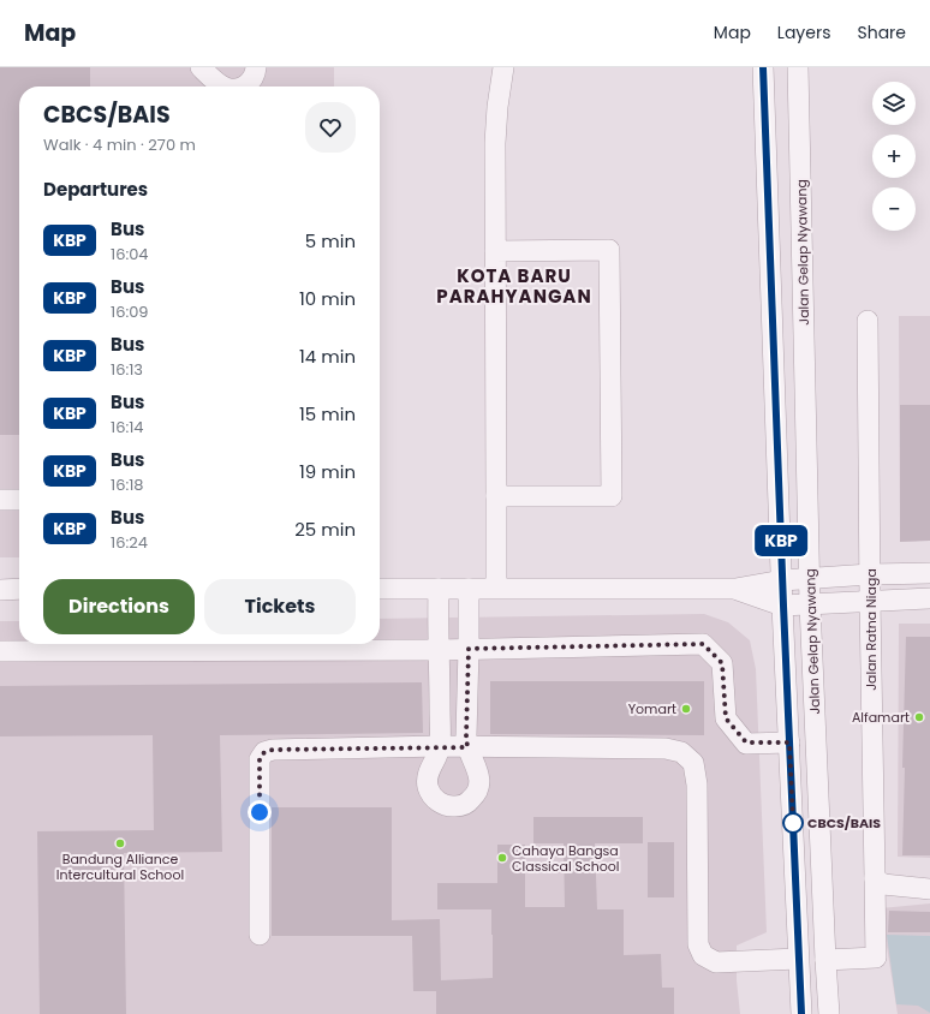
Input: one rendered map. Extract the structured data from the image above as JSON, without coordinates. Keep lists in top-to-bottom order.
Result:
{
  "streets": {
    "street": ["Jalan Gelap Nyawang", "Jalan Ratna Niaga"]
  },
  "crossings": [
    ["Jalan Gelap Nyawang", "Jalan Ratna Niaga"]
  ],
  "districts": ["KOTA BARU PARAHYANGAN"],
  "places": [
    "Yomart",
    "Alfamart",
    "CBCS/BAIS",
    "Bandung Alliance Intercultural School",
    "Cahaya Bangsa Classical School"
  ],
  "lines": ["bus line KBP"],
  "page": {
    "header": "Map",
    "nav": ["Map", "Layers", "Share"],
    "on_map": "KBP",
    "map_buttons": ["+", "−"],
    "heading": [
      ["CBCS/BAIS", "Walk · 4 min · 270 m"],
      "Departures"
    ],
    "list": [
      {
        "mark": "KBP",
        "name": "Bus",
        "note": "16:04",
        "value": "5 min"
      },
      {
        "mark": "KBP",
        "name": "Bus",
        "note": "16:09",
        "value": "10 min"
      },
      {
        "mark": "KBP",
        "name": "Bus",
        "note": "16:13",
        "value": "14 min"
      },
      {
        "mark": "KBP",
        "name": "Bus",
        "note": "16:14",
        "value": "15 min"
      },
      {
        "mark": "KBP",
        "name": "Bus",
        "note": "16:18",
        "value": "19 min"
      },
      {
        "mark": "KBP",
        "name": "Bus",
        "note": "16:24",
        "value": "25 min"
      }
    ],
    "buttons": ["Directions", "Tickets"]
  }
}
